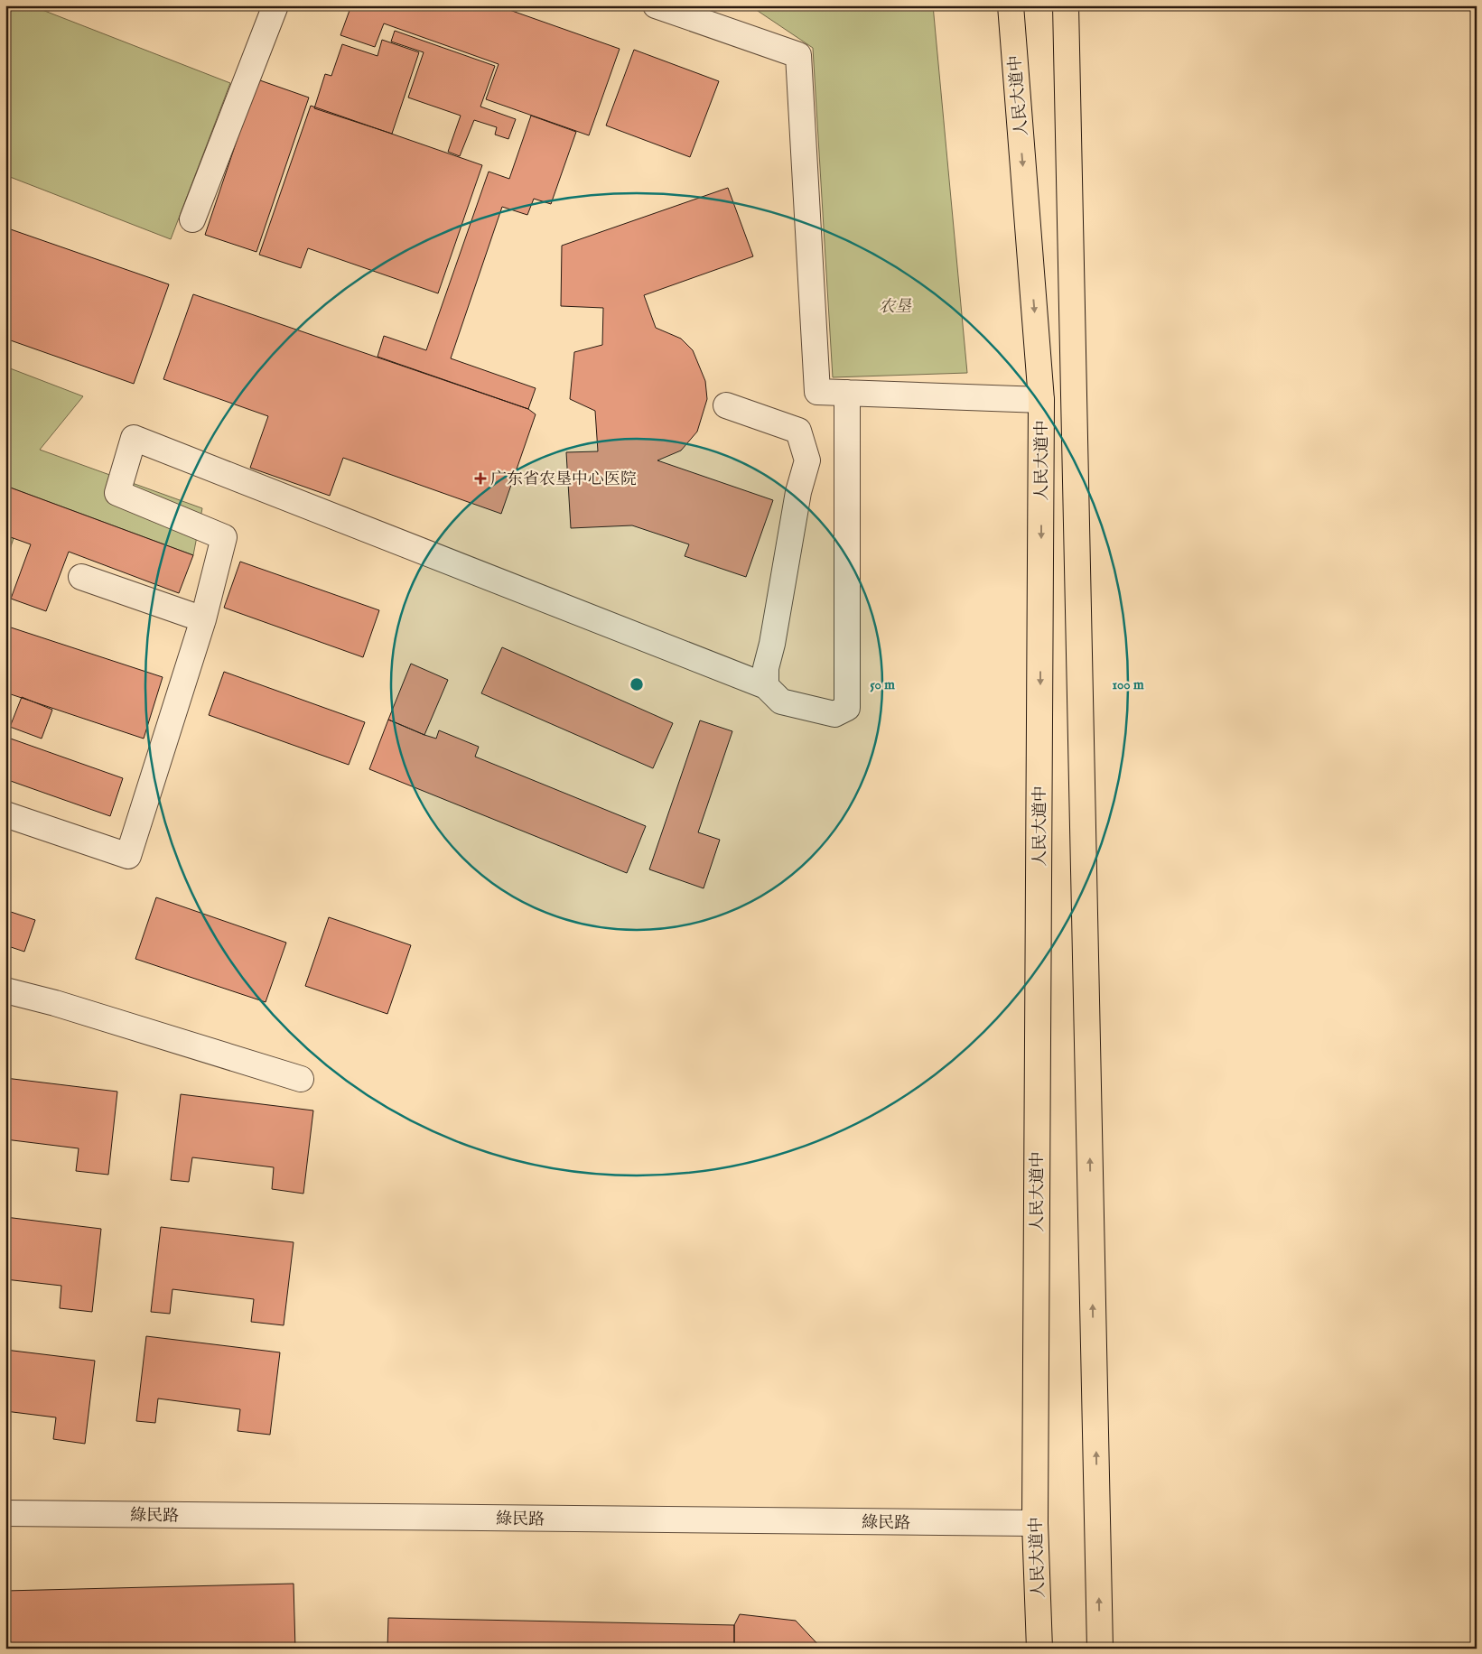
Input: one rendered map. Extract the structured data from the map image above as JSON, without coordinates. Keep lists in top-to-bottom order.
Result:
{
  "streets": {
    "main road": ["人民大道中"],
    "street": ["綠民路"]
  },
  "crossings": [
    ["人民大道中", "綠民路"]
  ],
  "parks": ["农垦"],
  "places": {
    "health": ["广东省农垦中心医院"]
  },
  "rings": ["50 m", "100 m"]
}
